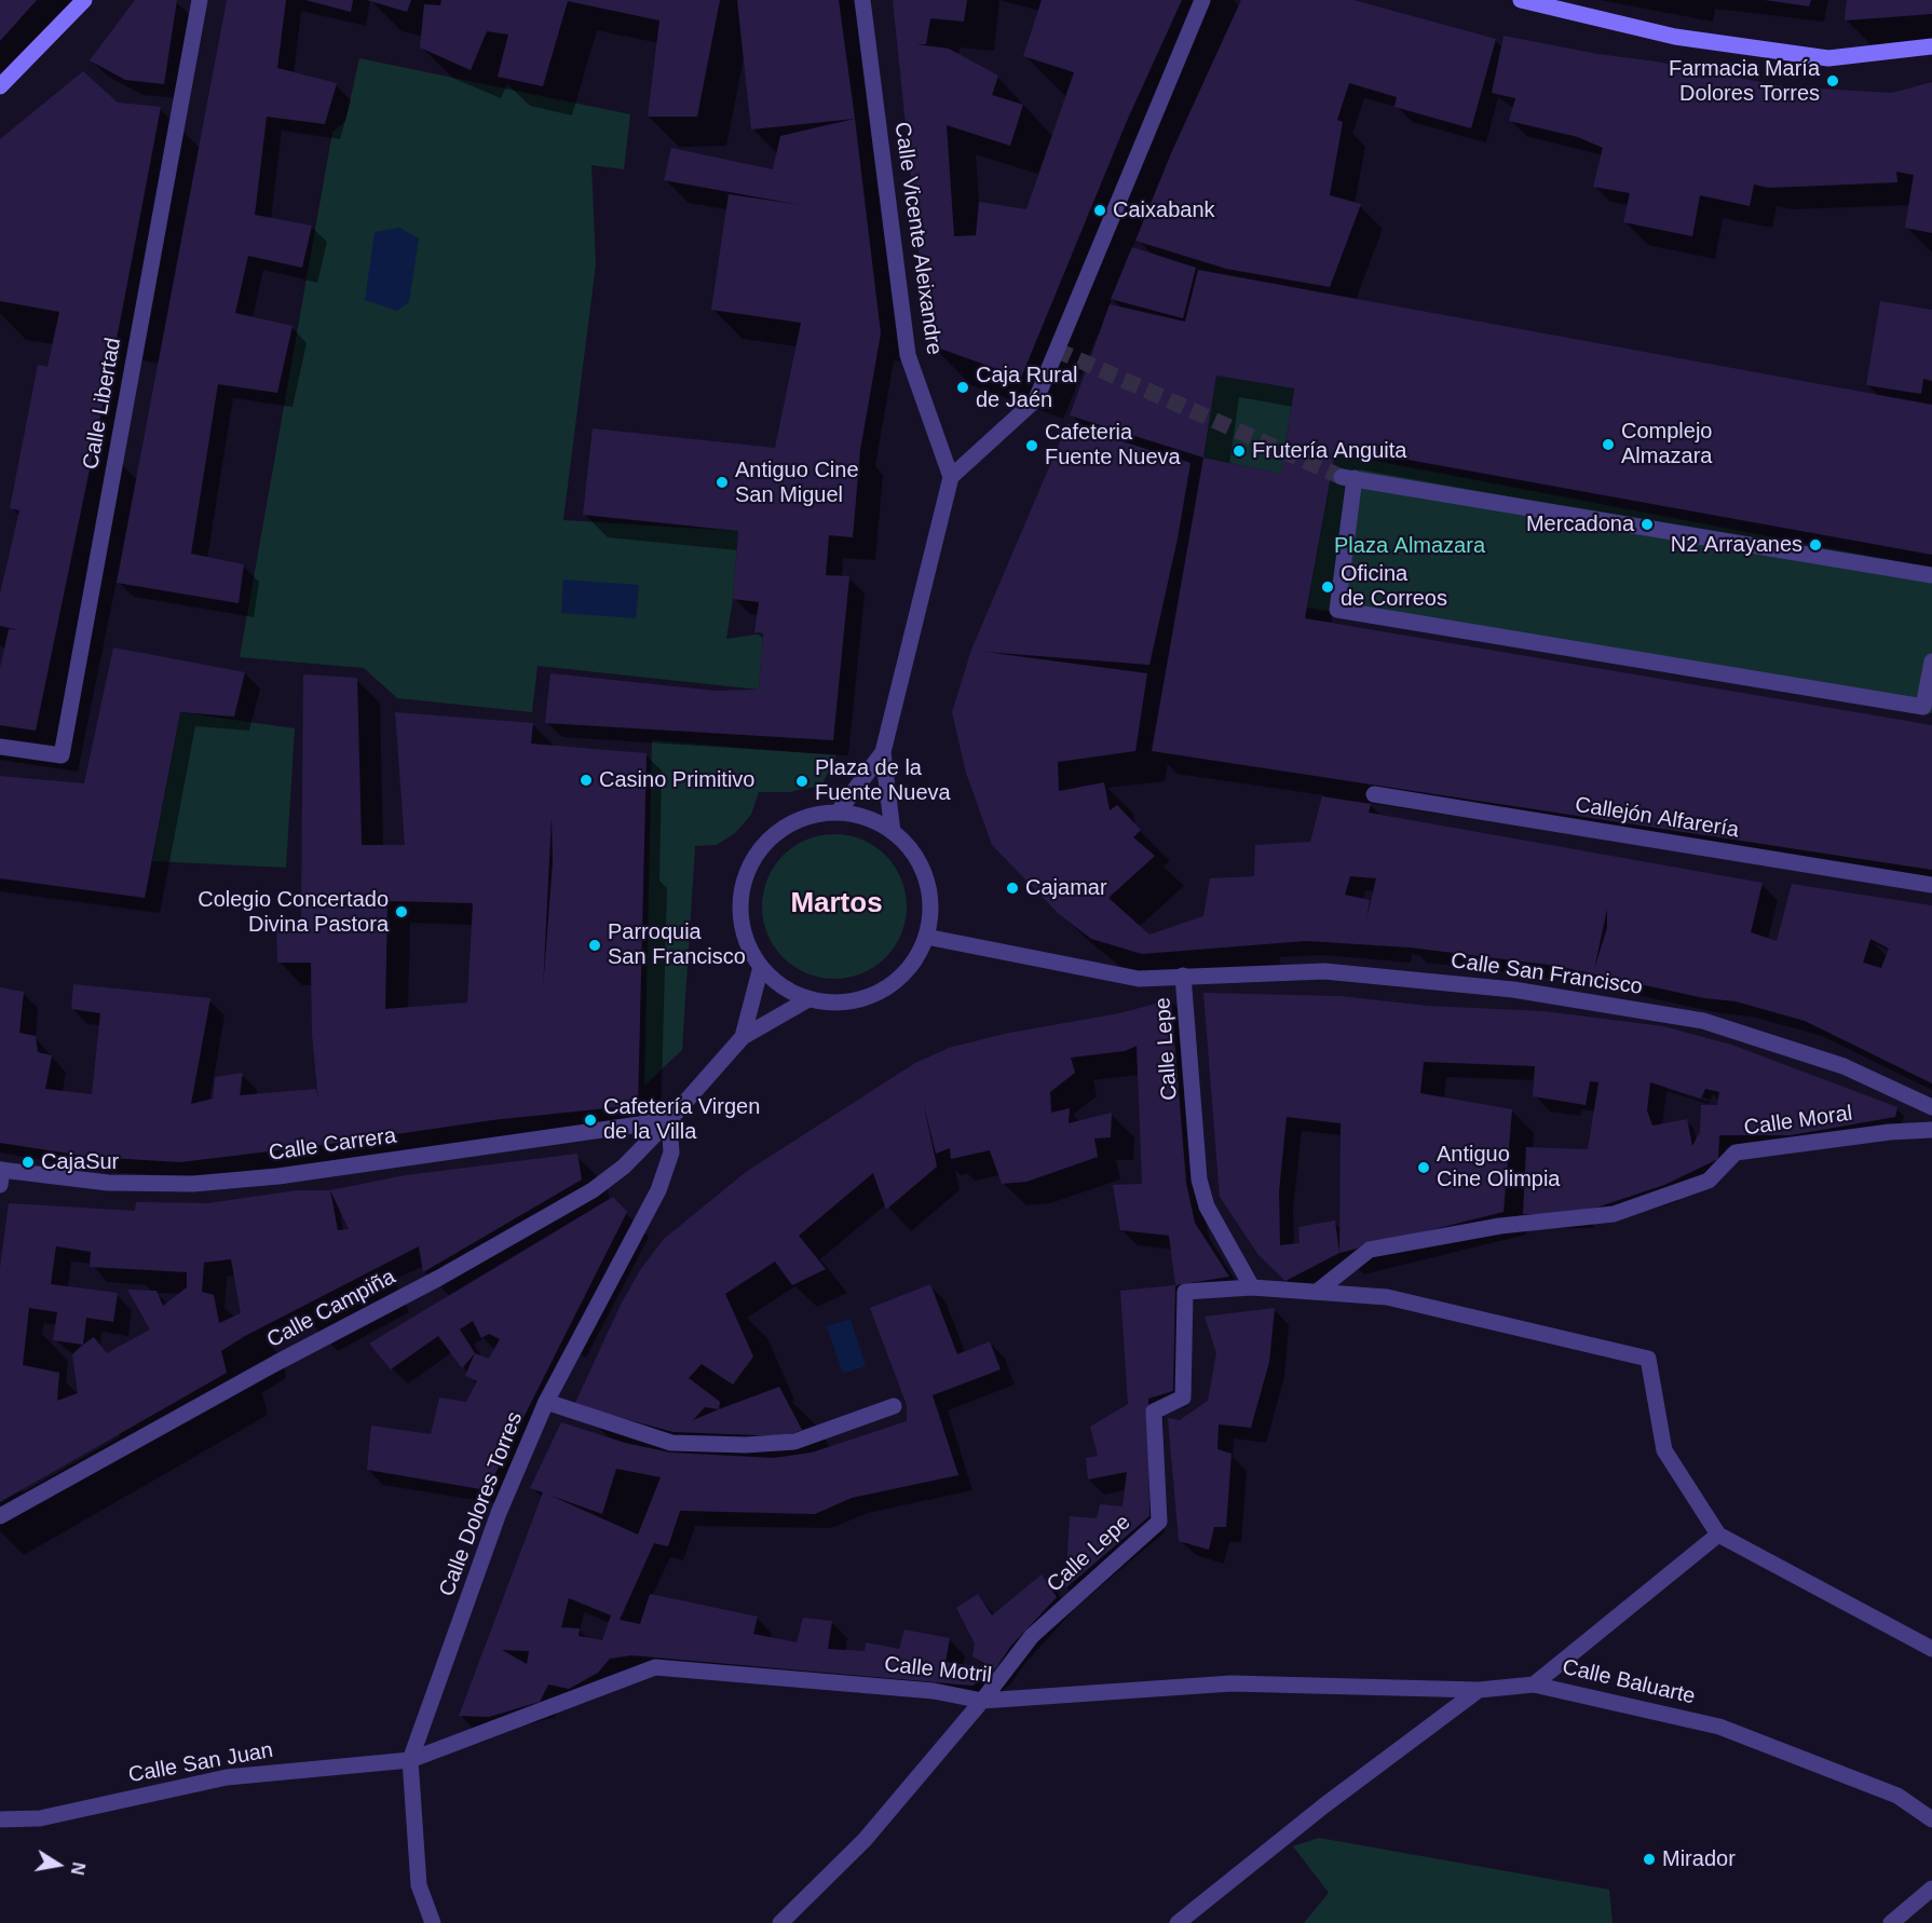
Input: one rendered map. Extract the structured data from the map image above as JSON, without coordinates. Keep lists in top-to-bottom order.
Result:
{
  "streets": {
    "street": [
      "Calle Vicente Aleixandre",
      "Calle Libertad",
      "Callejón Alfarería",
      "Calle San Francisco",
      "Calle Lepe",
      "Calle Moral",
      "Calle Carrera",
      "Calle Campiña",
      "Calle Dolores Torres",
      "Calle Motril",
      "Calle Baluarte",
      "Calle San Juan"
    ]
  },
  "crossings": [
    ["Calle San Francisco", "Calle Lepe"],
    ["Calle Lepe", "Calle Motril"],
    ["Calle Carrera", "Calle Campiña"],
    ["Calle Carrera", "Calle Dolores Torres"],
    ["Calle Campiña", "Calle Dolores Torres"],
    ["Calle Dolores Torres", "Calle Motril"],
    ["Calle Dolores Torres", "Calle San Juan"],
    ["Calle Motril", "Calle Baluarte"],
    ["Calle Motril", "Calle San Juan"]
  ],
  "districts": ["Martos"],
  "parks": ["Plaza Almazara"],
  "places": [
    "Farmacia María Dolores Torres",
    "Caixabank",
    "Caja Rural de Jaén",
    "Complejo Almazara",
    "Cafeteria Fuente Nueva",
    "Frutería Anguita",
    "Antiguo Cine San Miguel",
    "Mercadona",
    "N2 Arrayanes",
    "Oficina de Correos",
    "Casino Primitivo",
    "Plaza de la Fuente Nueva",
    "Cajamar",
    "Colegio Concertado Divina Pastora",
    "Parroquia San Francisco",
    "Cafetería Virgen de la Villa",
    "CajaSur",
    "Antiguo Cine Olimpia",
    "Mirador"
  ],
  "north": "right"
}
